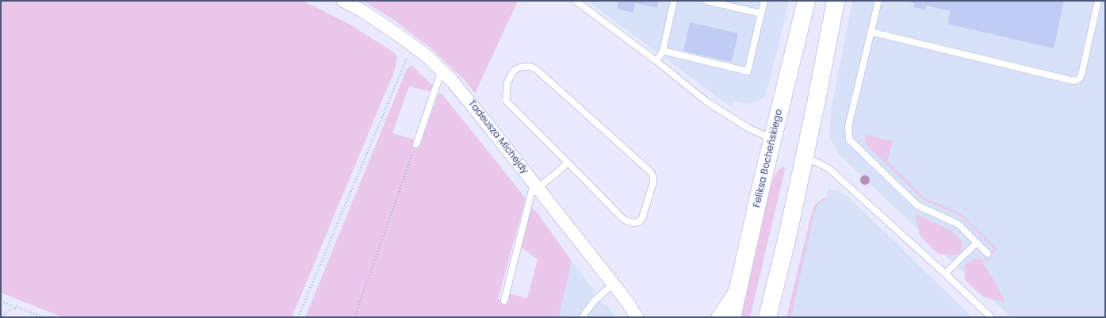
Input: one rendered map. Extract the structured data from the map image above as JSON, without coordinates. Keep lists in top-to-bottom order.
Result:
{
  "streets": {
    "main road": ["Feliksa Bocheńskiego"],
    "street": ["Tadeusza Michejdy"]
  }
}
